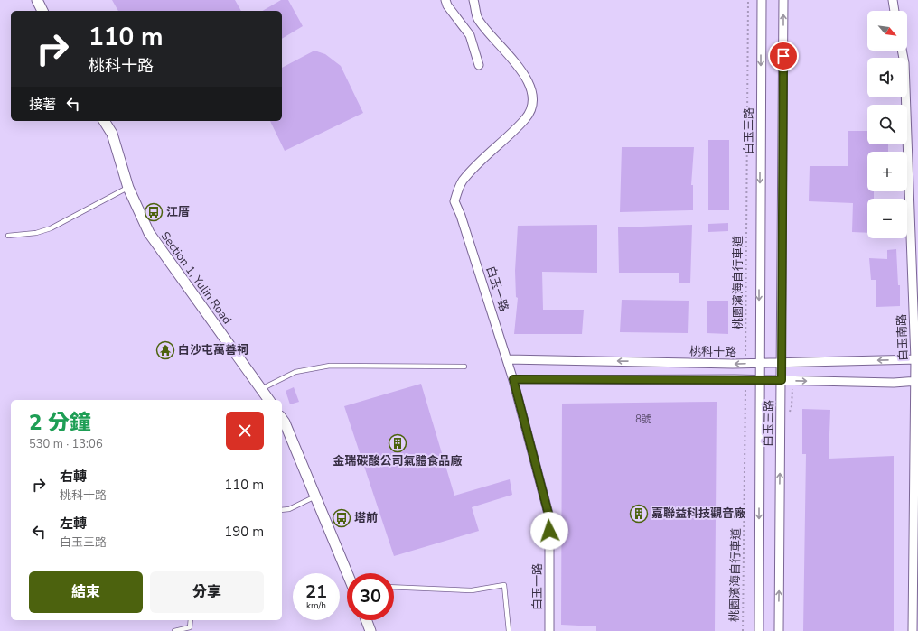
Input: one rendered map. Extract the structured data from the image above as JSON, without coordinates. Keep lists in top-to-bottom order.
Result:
{
  "streets": {
    "street": [
      "白玉三路",
      "Section 1, Yulin Road",
      "白玉一路",
      "白玉南路",
      "桃科十路"
    ],
    "path": ["桃園濱海自行車道"]
  },
  "crossings": [
    ["白玉三路", "桃科十路"],
    ["桃園濱海自行車道", "桃科十路"],
    ["白玉一路", "桃科十路"],
    ["白玉南路", "桃科十路"]
  ],
  "places": {
    "bus stop": ["江厝", "塔前"],
    "temple": ["白沙屯萬善祠"],
    "building": ["金瑞碳酸公司氣體食品廠", "嘉聯益科技觀音廠"]
  },
  "house_numbers": ["8號"],
  "north": "bottom right",
  "page": {
    "map_buttons": ["+", "−"],
    "turn": ["110 m", "桃科十路"],
    "then": "接著",
    "heading": ["2 分鐘", "530 m · 13:06"],
    "list": [
      {
        "name": "右轉",
        "note": "桃科十路",
        "value": "110 m"
      },
      {
        "name": "左轉",
        "note": "白玉三路",
        "value": "190 m"
      }
    ],
    "buttons": ["結束", "分享"],
    "speed": "21 km/h",
    "limit": "30"
  }
}
